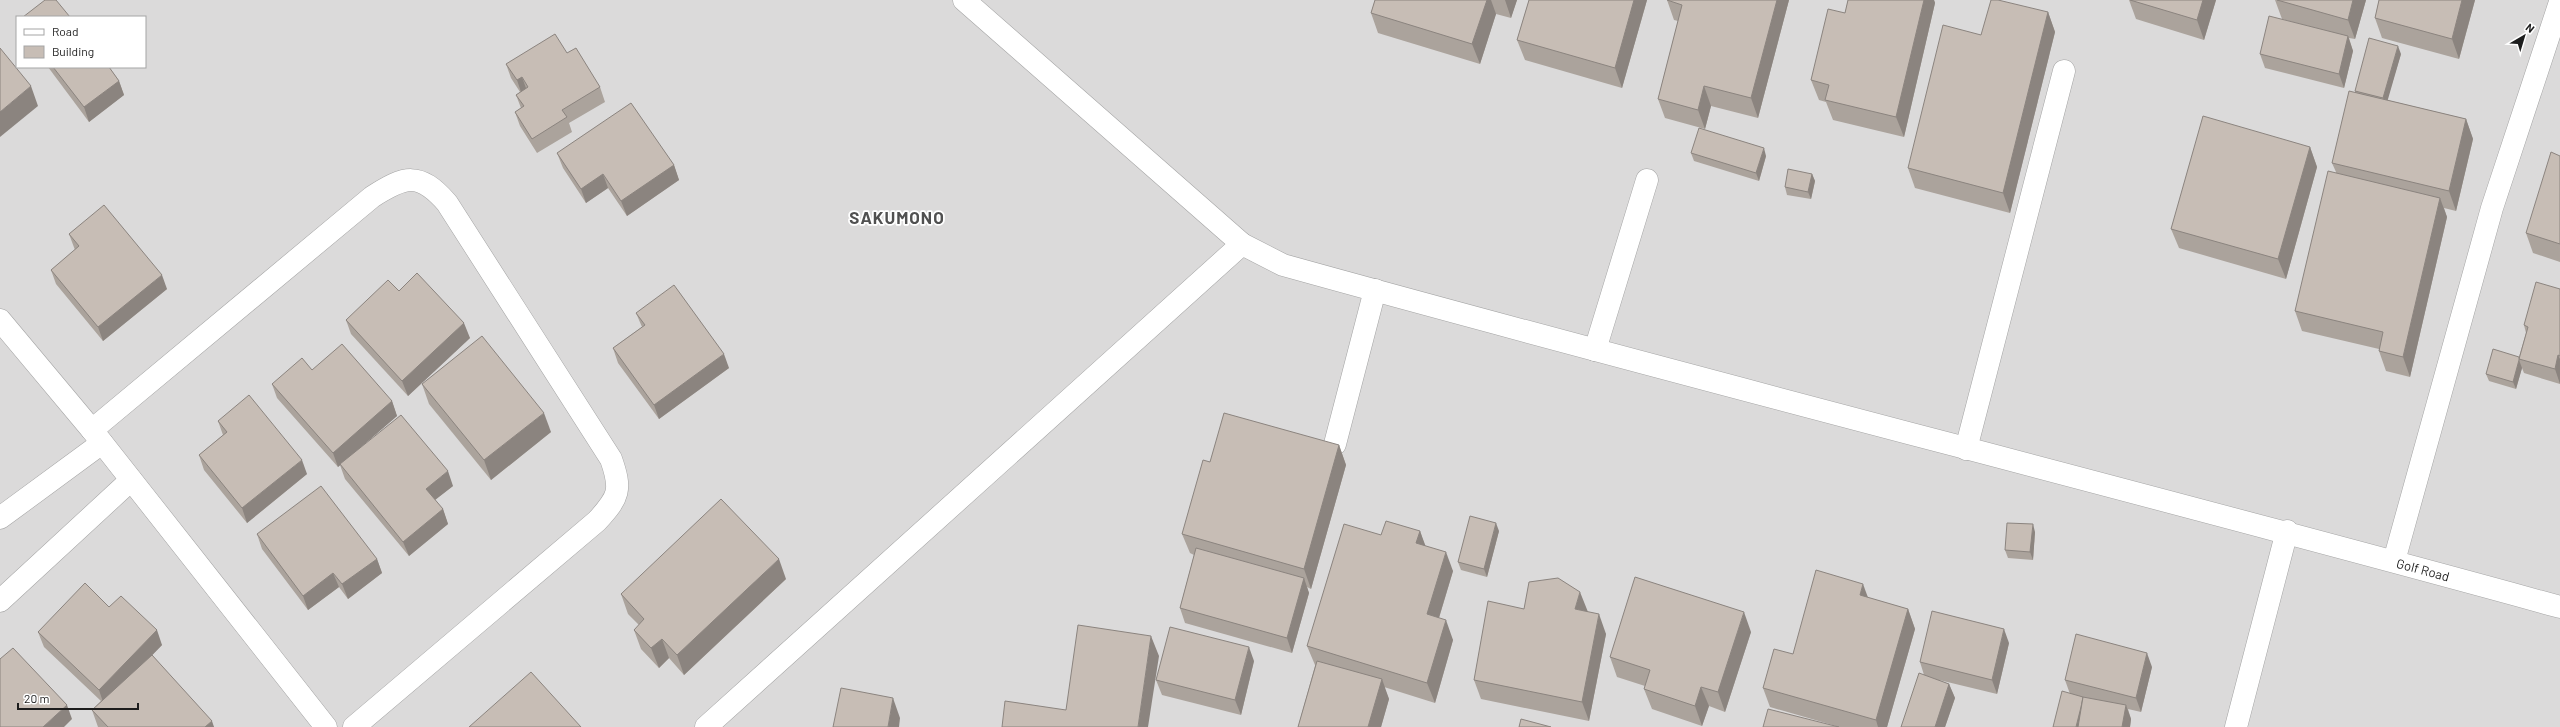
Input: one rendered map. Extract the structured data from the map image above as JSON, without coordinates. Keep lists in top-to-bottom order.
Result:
{
  "streets": {
    "street": ["Golf Road"]
  },
  "districts": ["SAKUMONO"],
  "legend": ["Road", "Building"],
  "scale_bar": "20 m",
  "north": "top right"
}
